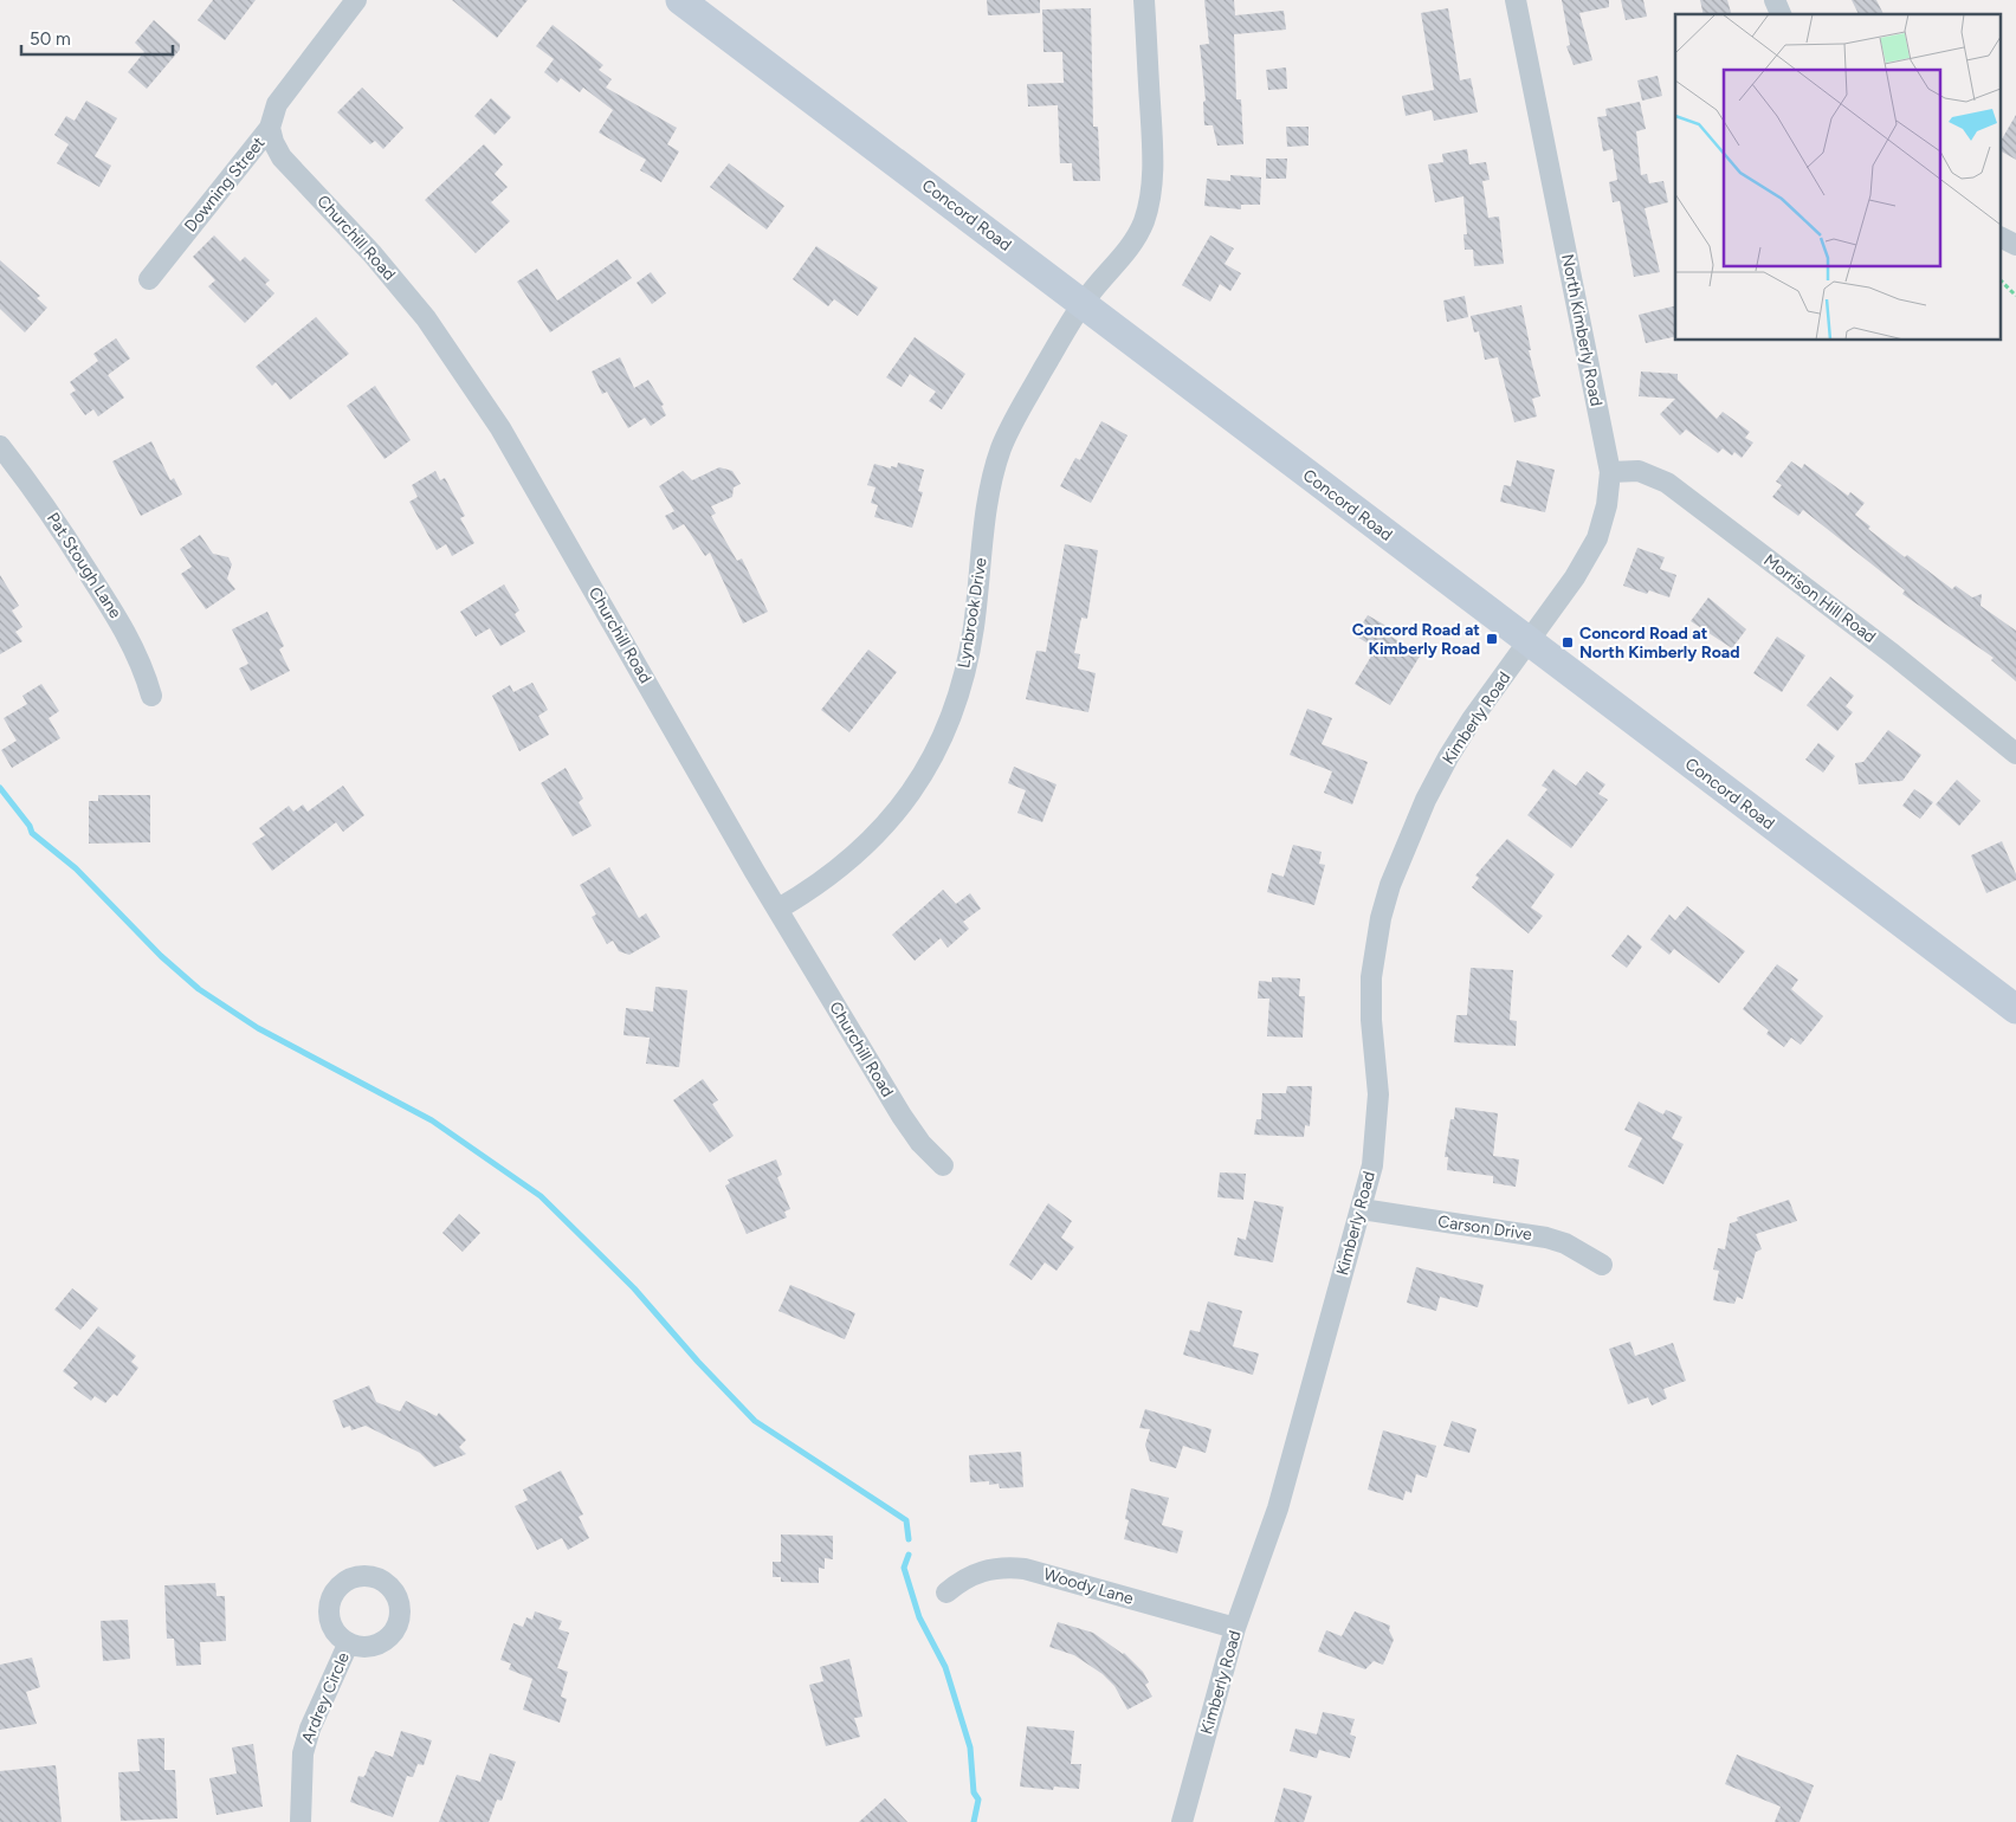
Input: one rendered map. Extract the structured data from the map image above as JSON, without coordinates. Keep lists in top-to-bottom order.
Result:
{
  "streets": {
    "main road": ["Concord Road"],
    "street": [
      "Downing Street",
      "Churchill Road",
      "North Kimberly Road",
      "Pat Stough Lane",
      "Morrison Hill Road",
      "Lynbrook Drive",
      "Kimberly Road",
      "Carson Drive",
      "Woody Lane",
      "Ardrey Circle"
    ]
  },
  "crossings": [
    ["Downing Street", "Churchill Road"],
    ["Concord Road", "North Kimberly Road"],
    ["Concord Road", "Lynbrook Drive"],
    ["Concord Road", "Kimberly Road"],
    ["Churchill Road", "Lynbrook Drive"],
    ["North Kimberly Road", "Morrison Hill Road"],
    ["North Kimberly Road", "Kimberly Road"],
    ["Kimberly Road", "Carson Drive"],
    ["Kimberly Road", "Woody Lane"]
  ],
  "places": {
    "transit": ["Concord Road at Kimberly Road", "Concord Road at North Kimberly Road"]
  },
  "scale_bar": "50 m"
}
